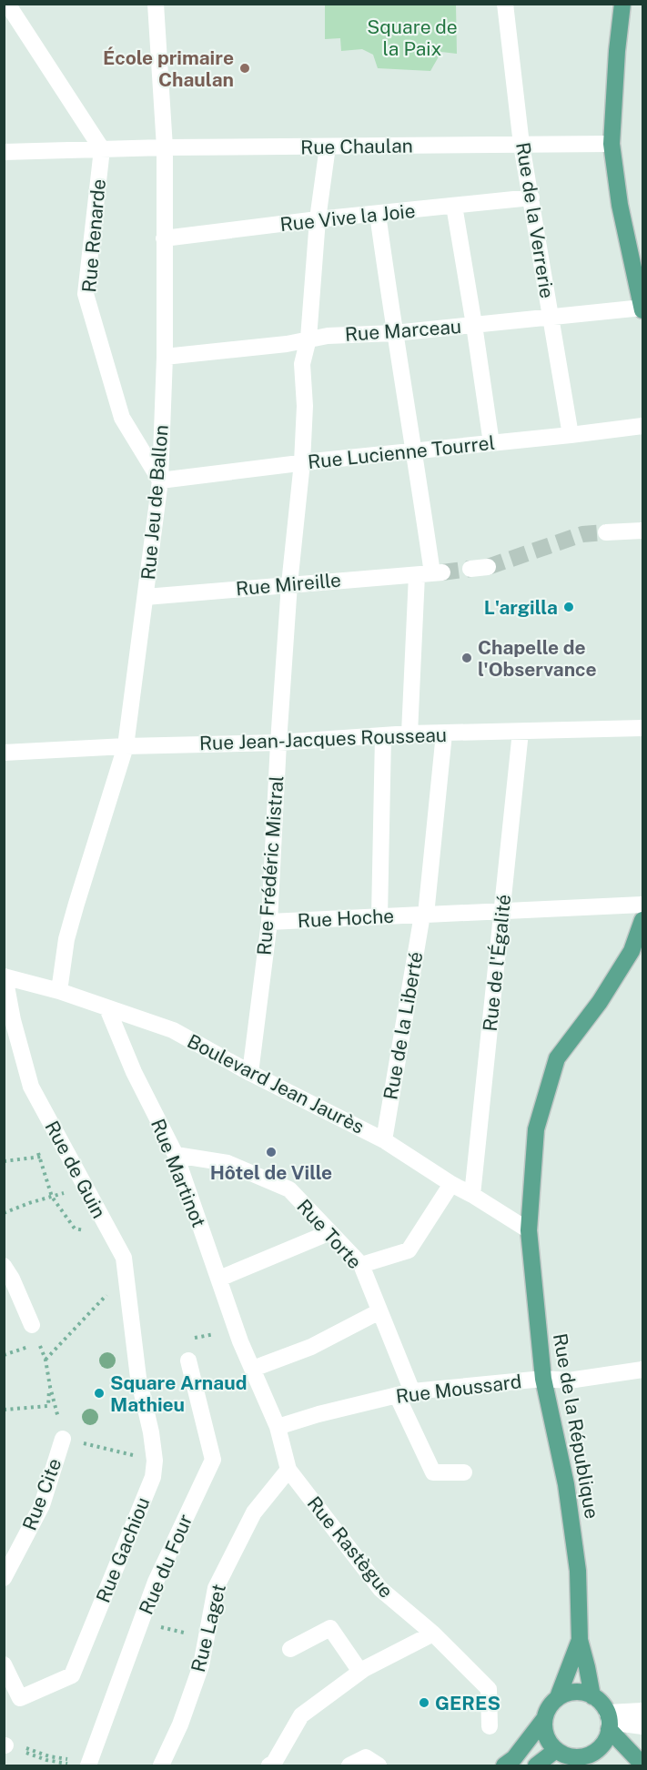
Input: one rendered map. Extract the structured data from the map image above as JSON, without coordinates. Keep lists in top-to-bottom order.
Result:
{
  "streets": {
    "main road": ["Rue de la République"],
    "street": [
      "Rue Chaulan",
      "Rue Vive la Joie",
      "Rue de la Verrerie",
      "Rue Renarde",
      "Rue Marceau",
      "Rue Lucienne Tourrel",
      "Rue Jeu de Ballon",
      "Rue Mireille",
      "Rue Jean-Jacques Rousseau",
      "Rue Frédéric Mistral",
      "Rue Hoche",
      "Rue de l'Égalité",
      "Rue de la Liberté",
      "Boulevard Jean Jaurès",
      "Rue de Guin",
      "Rue Martinot",
      "Rue Torte",
      "Rue Moussard",
      "Rue Cite",
      "Rue Rastègue",
      "Rue Gachiou",
      "Rue du Four",
      "Rue Laget"
    ]
  },
  "crossings": [
    ["Rue Chaulan", "Rue de la Verrerie"],
    ["Rue Chaulan", "Rue Renarde"],
    ["Rue Chaulan", "Rue Jeu de Ballon"],
    ["Rue Vive la Joie", "Rue de la Verrerie"],
    ["Rue Vive la Joie", "Rue Jeu de Ballon"],
    ["Rue de la Verrerie", "Rue Marceau"],
    ["Rue de la Verrerie", "Rue Lucienne Tourrel"],
    ["Rue Renarde", "Rue Lucienne Tourrel"],
    ["Rue Renarde", "Rue Jeu de Ballon"],
    ["Rue Marceau", "Rue Jeu de Ballon"],
    ["Rue Marceau", "Rue Frédéric Mistral"],
    ["Rue Lucienne Tourrel", "Rue Jeu de Ballon"],
    ["Rue Lucienne Tourrel", "Rue Frédéric Mistral"],
    ["Rue Jeu de Ballon", "Rue Mireille"],
    ["Rue Jeu de Ballon", "Rue Jean-Jacques Rousseau"],
    ["Rue Jeu de Ballon", "Boulevard Jean Jaurès"],
    ["Rue Mireille", "Rue Frédéric Mistral"],
    ["Rue Jean-Jacques Rousseau", "Rue Frédéric Mistral"],
    ["Rue Jean-Jacques Rousseau", "Rue de l'Égalité"],
    ["Rue Jean-Jacques Rousseau", "Rue de la Liberté"],
    ["Rue Frédéric Mistral", "Rue Hoche"],
    ["Rue Frédéric Mistral", "Boulevard Jean Jaurès"],
    ["Rue Hoche", "Rue de l'Égalité"],
    ["Rue Hoche", "Rue de la Liberté"],
    ["Rue de l'Égalité", "Boulevard Jean Jaurès"],
    ["Rue de la Liberté", "Boulevard Jean Jaurès"],
    ["Boulevard Jean Jaurès", "Rue de Guin"],
    ["Boulevard Jean Jaurès", "Rue Martinot"],
    ["Boulevard Jean Jaurès", "Rue de la République"],
    ["Rue de Guin", "Rue Gachiou"],
    ["Rue Martinot", "Rue Torte"],
    ["Rue Martinot", "Rue Rastègue"],
    ["Rue Torte", "Rue Moussard"],
    ["Rue Moussard", "Rue de la République"],
    ["Rue Moussard", "Rue Rastègue"],
    ["Rue Rastègue", "Rue Laget"]
  ],
  "parks": ["Square de la Paix"],
  "places": [
    "École primaire Chaulan",
    "L'argilla",
    "Chapelle de l'Observance",
    "Hôtel de Ville",
    "Square Arnaud Mathieu",
    "GERES"
  ]
}
